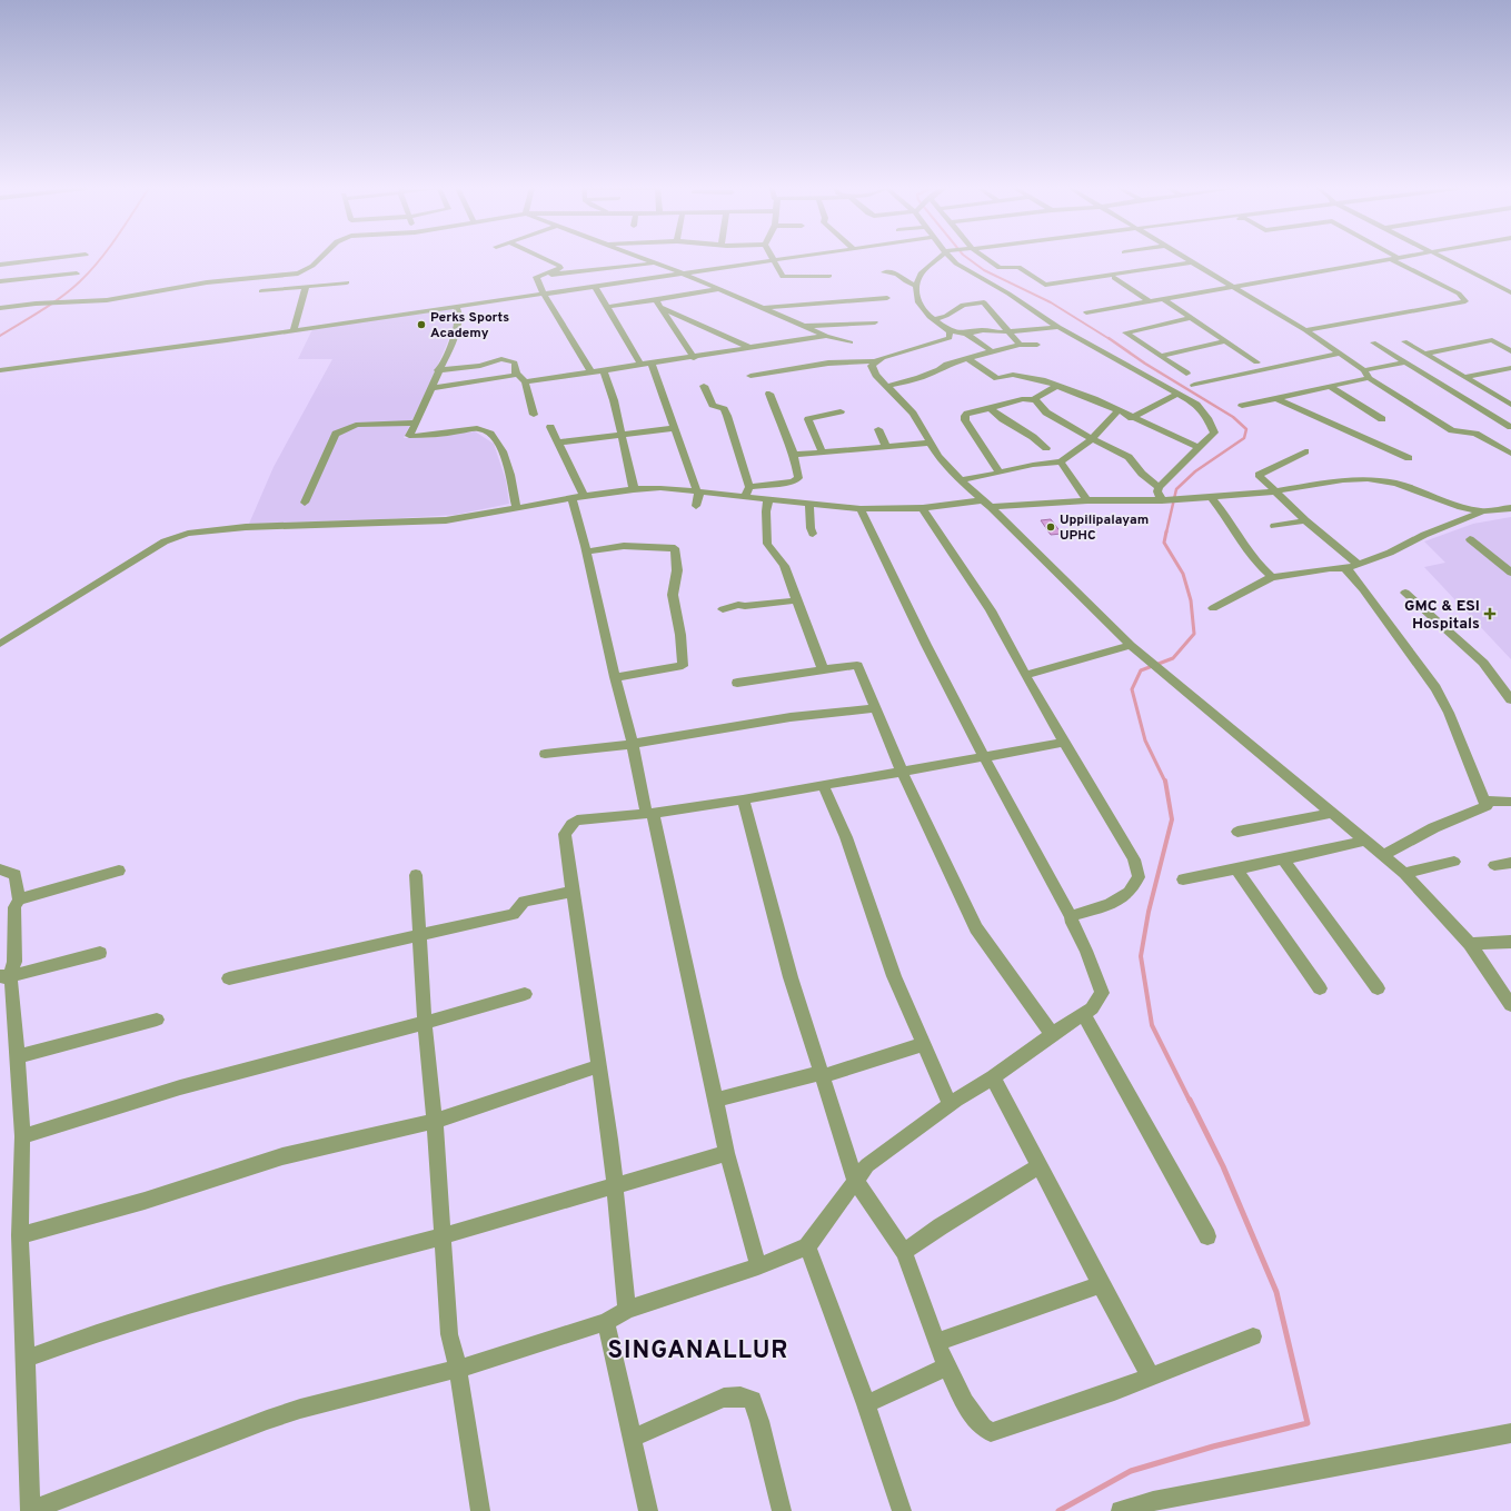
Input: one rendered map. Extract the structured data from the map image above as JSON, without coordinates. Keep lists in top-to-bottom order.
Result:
{
  "districts": ["SINGANALLUR"],
  "places": {
    "other": ["Perks Sports Academy", "Uppilipalayam UPHC"],
    "health": ["GMC & ESI Hospitals"]
  }
}
